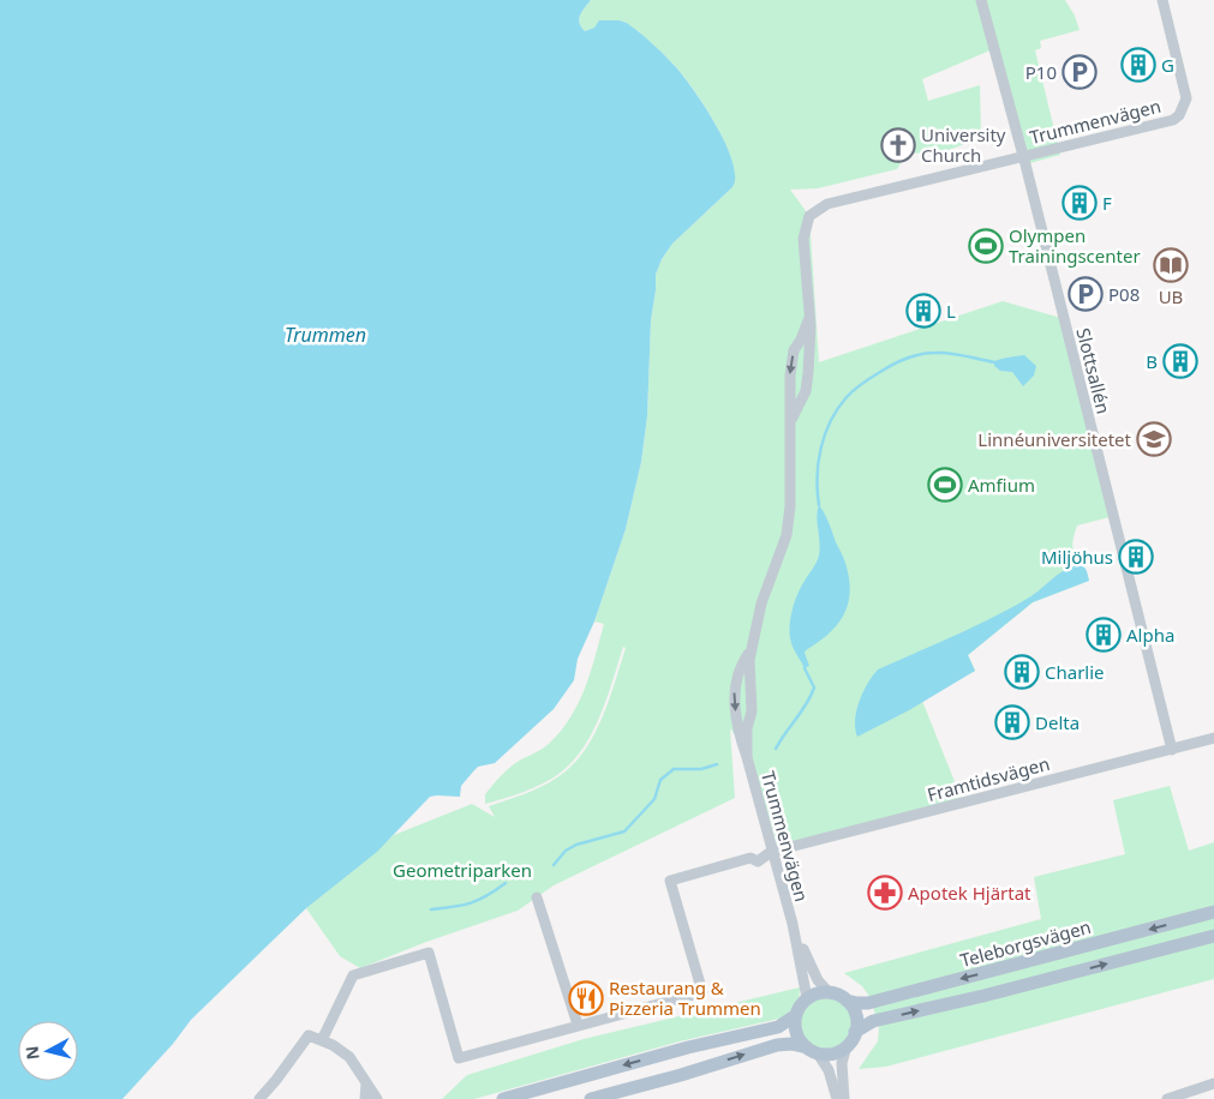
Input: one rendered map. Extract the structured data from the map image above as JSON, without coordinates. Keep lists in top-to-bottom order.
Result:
{
  "streets": {
    "main road": ["Teleborgsvägen"],
    "street": ["Trummenvägen", "Slottsallén", "Framtidsvägen"]
  },
  "crossings": [
    ["Trummenvägen", "Slottsallén"],
    ["Trummenvägen", "Framtidsvägen"],
    ["Trummenvägen", "Teleborgsvägen"],
    ["Slottsallén", "Framtidsvägen"]
  ],
  "water": ["Trummen"],
  "parks": ["Geometriparken"],
  "places": {
    "building": [
      "G",
      "F",
      "L",
      "B",
      "Miljöhus",
      "Alpha",
      "Charlie",
      "Delta"
    ],
    "parking": ["P10", "P08"],
    "church": ["University Church"],
    "sports": ["Olympen Trainingscenter", "Amfium"],
    "library": ["UB"],
    "school or university": ["Linnéuniversitetet"],
    "pharmacy": ["Apotek Hjärtat"],
    "restaurant": ["Restaurang & Pizzeria Trummen"]
  },
  "north": "left"
}
